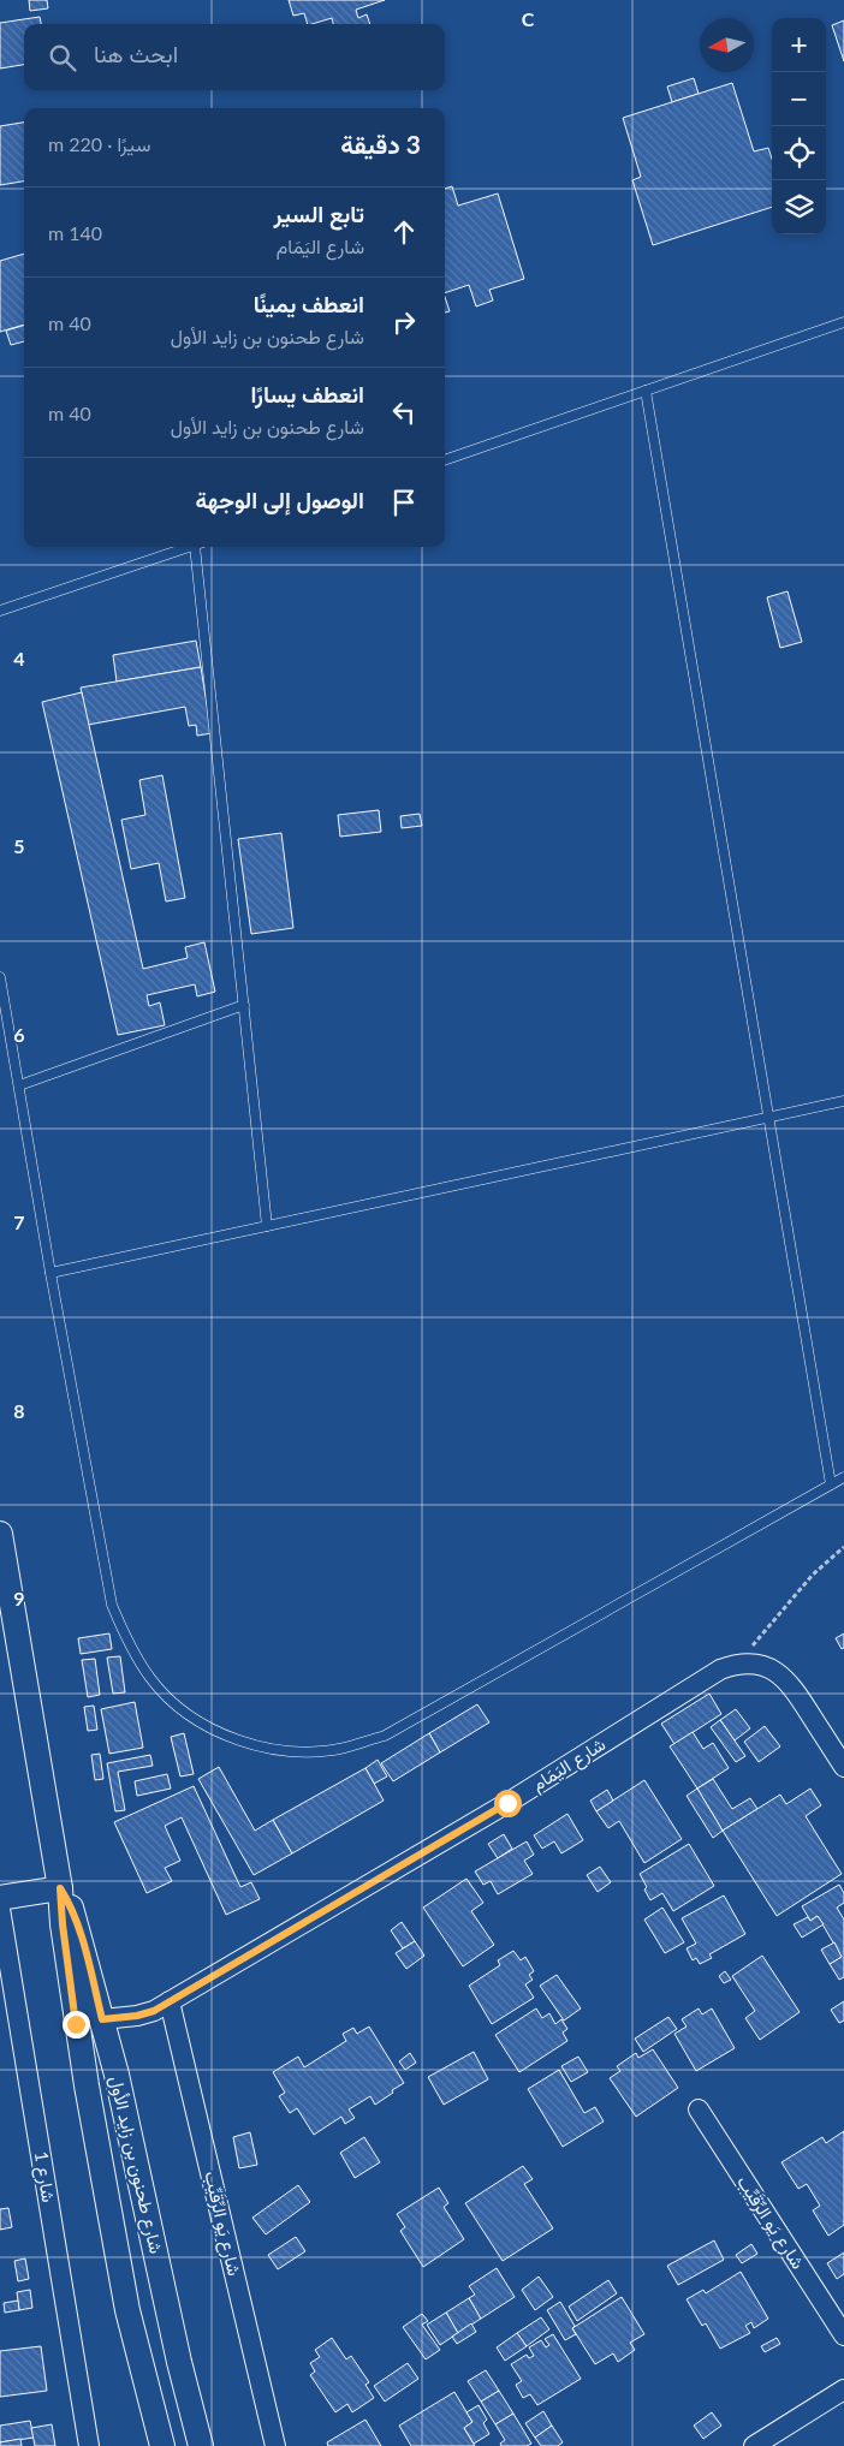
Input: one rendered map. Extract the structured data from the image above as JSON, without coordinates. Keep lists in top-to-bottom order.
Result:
{
  "streets": {
    "street": [
      "شارع اليَمَام",
      "شارع طحنون بن زايد الأول",
      "شارع 1",
      "شارع يَو الرِّقَيِّب"
    ]
  },
  "crossings": [
    ["شارع اليَمَام", "شارع طحنون بن زايد الأول"],
    ["شارع اليَمَام", "شارع يَو الرِّقَيِّب"]
  ],
  "north": "left",
  "page": {
    "map_buttons": ["+", "−"],
    "search": "ابحث هنا",
    "heading": ["3 دقيقة", "سيرًا · 220 m"],
    "list": [
      ["تابع السير", "شارع اليَمَام", "140 m"],
      ["انعطف يمينًا", "شارع طحنون بن زايد الأول", "40 m"],
      ["انعطف يسارًا", "شارع طحنون بن زايد الأول", "40 m"],
      "الوصول إلى الوجهة"
    ]
  },
  "grid": {
    "columns": ["C"],
    "rows": [
      "4",
      "5",
      "6",
      "7",
      "8",
      "9"
    ]
  }
}
